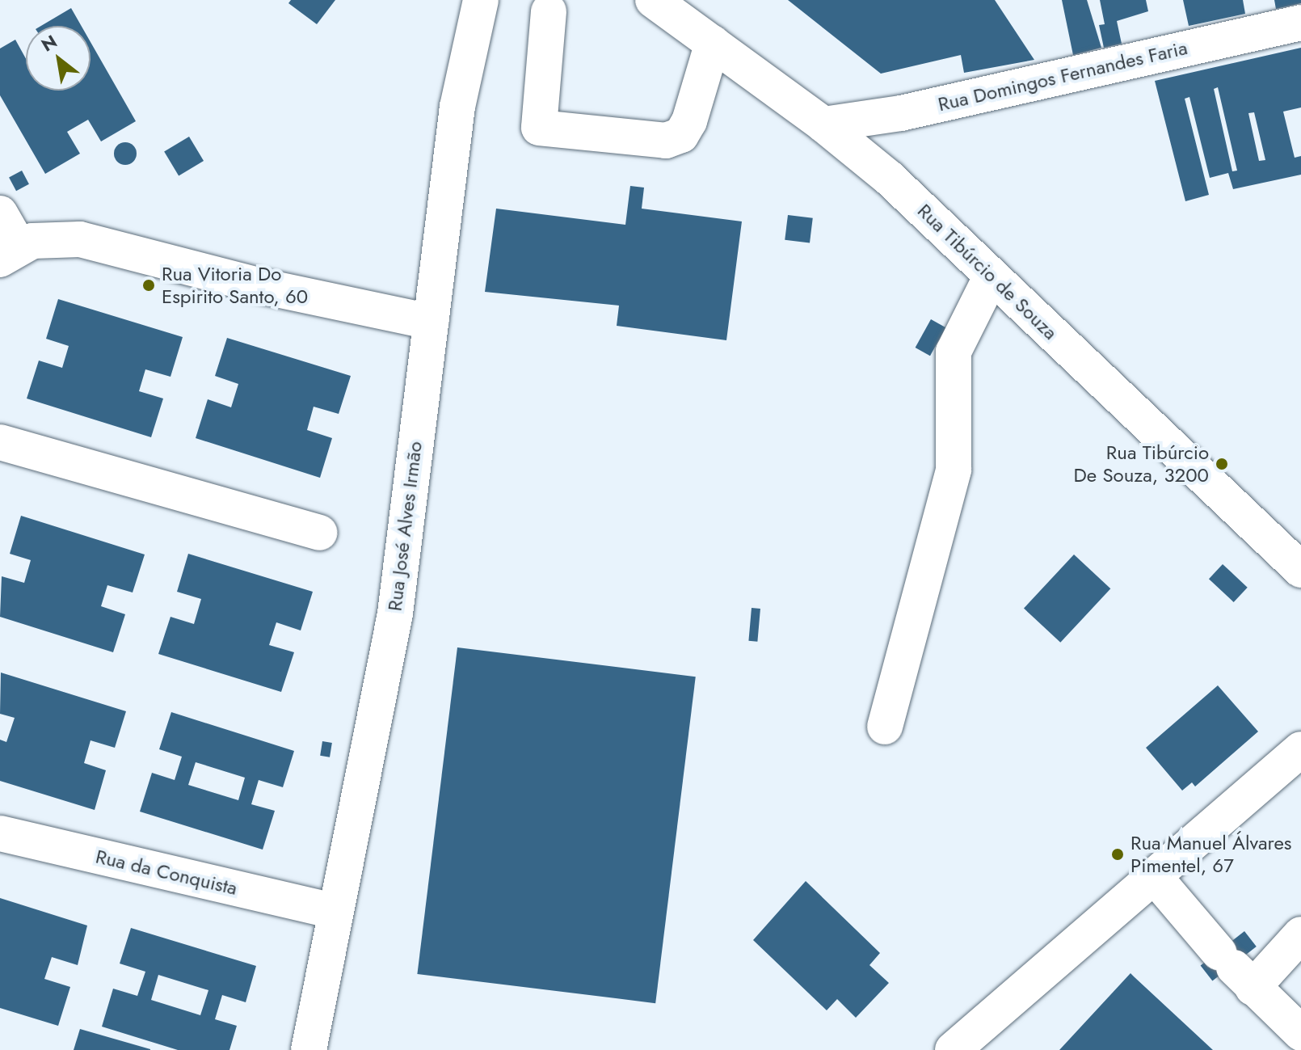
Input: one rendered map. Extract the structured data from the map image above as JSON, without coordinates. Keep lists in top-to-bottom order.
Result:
{
  "streets": {
    "street": [
      "Rua Domingos Fernandes Faria",
      "Rua Tibúrcio de Souza",
      "Rua José Alves Irmão",
      "Rua da Conquista"
    ]
  },
  "crossings": [
    ["Rua Domingos Fernandes Faria", "Rua Tibúrcio de Souza"],
    ["Rua José Alves Irmão", "Rua da Conquista"]
  ],
  "places": ["Rua Vitoria Do Espirito Santo, 60", "Rua Tibúrcio De Souza, 3200", "Rua Manuel Álvares Pimentel, 67"],
  "north": "top left"
}
